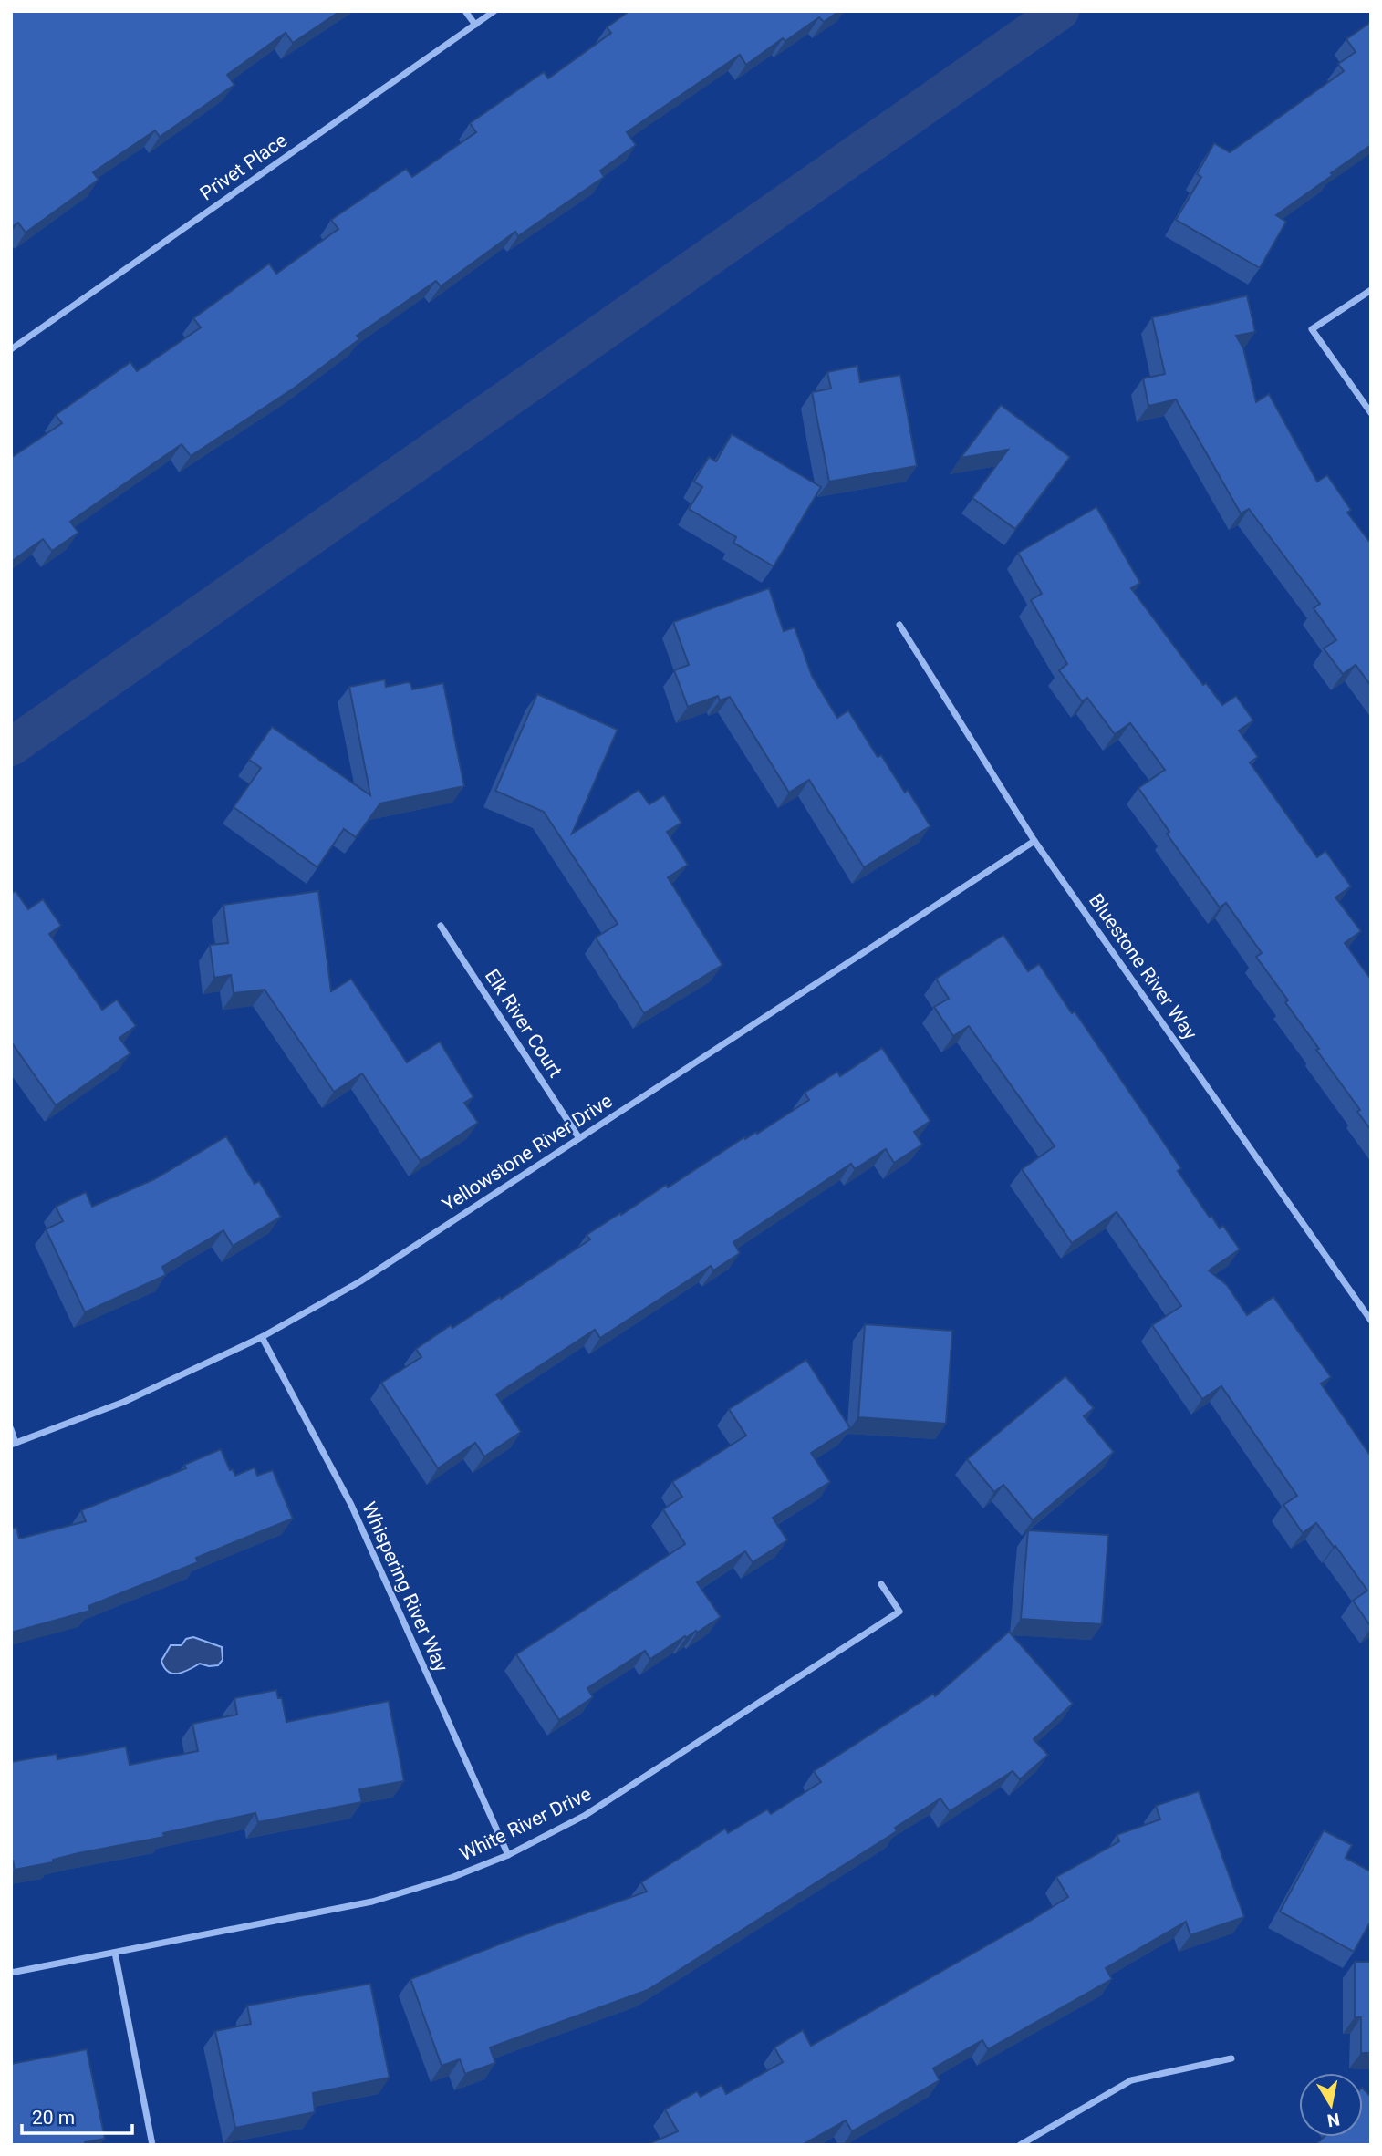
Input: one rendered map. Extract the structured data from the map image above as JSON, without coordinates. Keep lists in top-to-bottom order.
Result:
{
  "streets": {
    "street": [
      "Privet Place",
      "Bluestone River Way",
      "Elk River Court",
      "Yellowstone River Drive",
      "Whispering River Way",
      "White River Drive"
    ]
  },
  "crossings": [
    ["Bluestone River Way", "Yellowstone River Drive"],
    ["Elk River Court", "Yellowstone River Drive"],
    ["Yellowstone River Drive", "Whispering River Way"],
    ["Whispering River Way", "White River Drive"]
  ],
  "scale_bar": "20 m",
  "north": "bottom"
}
